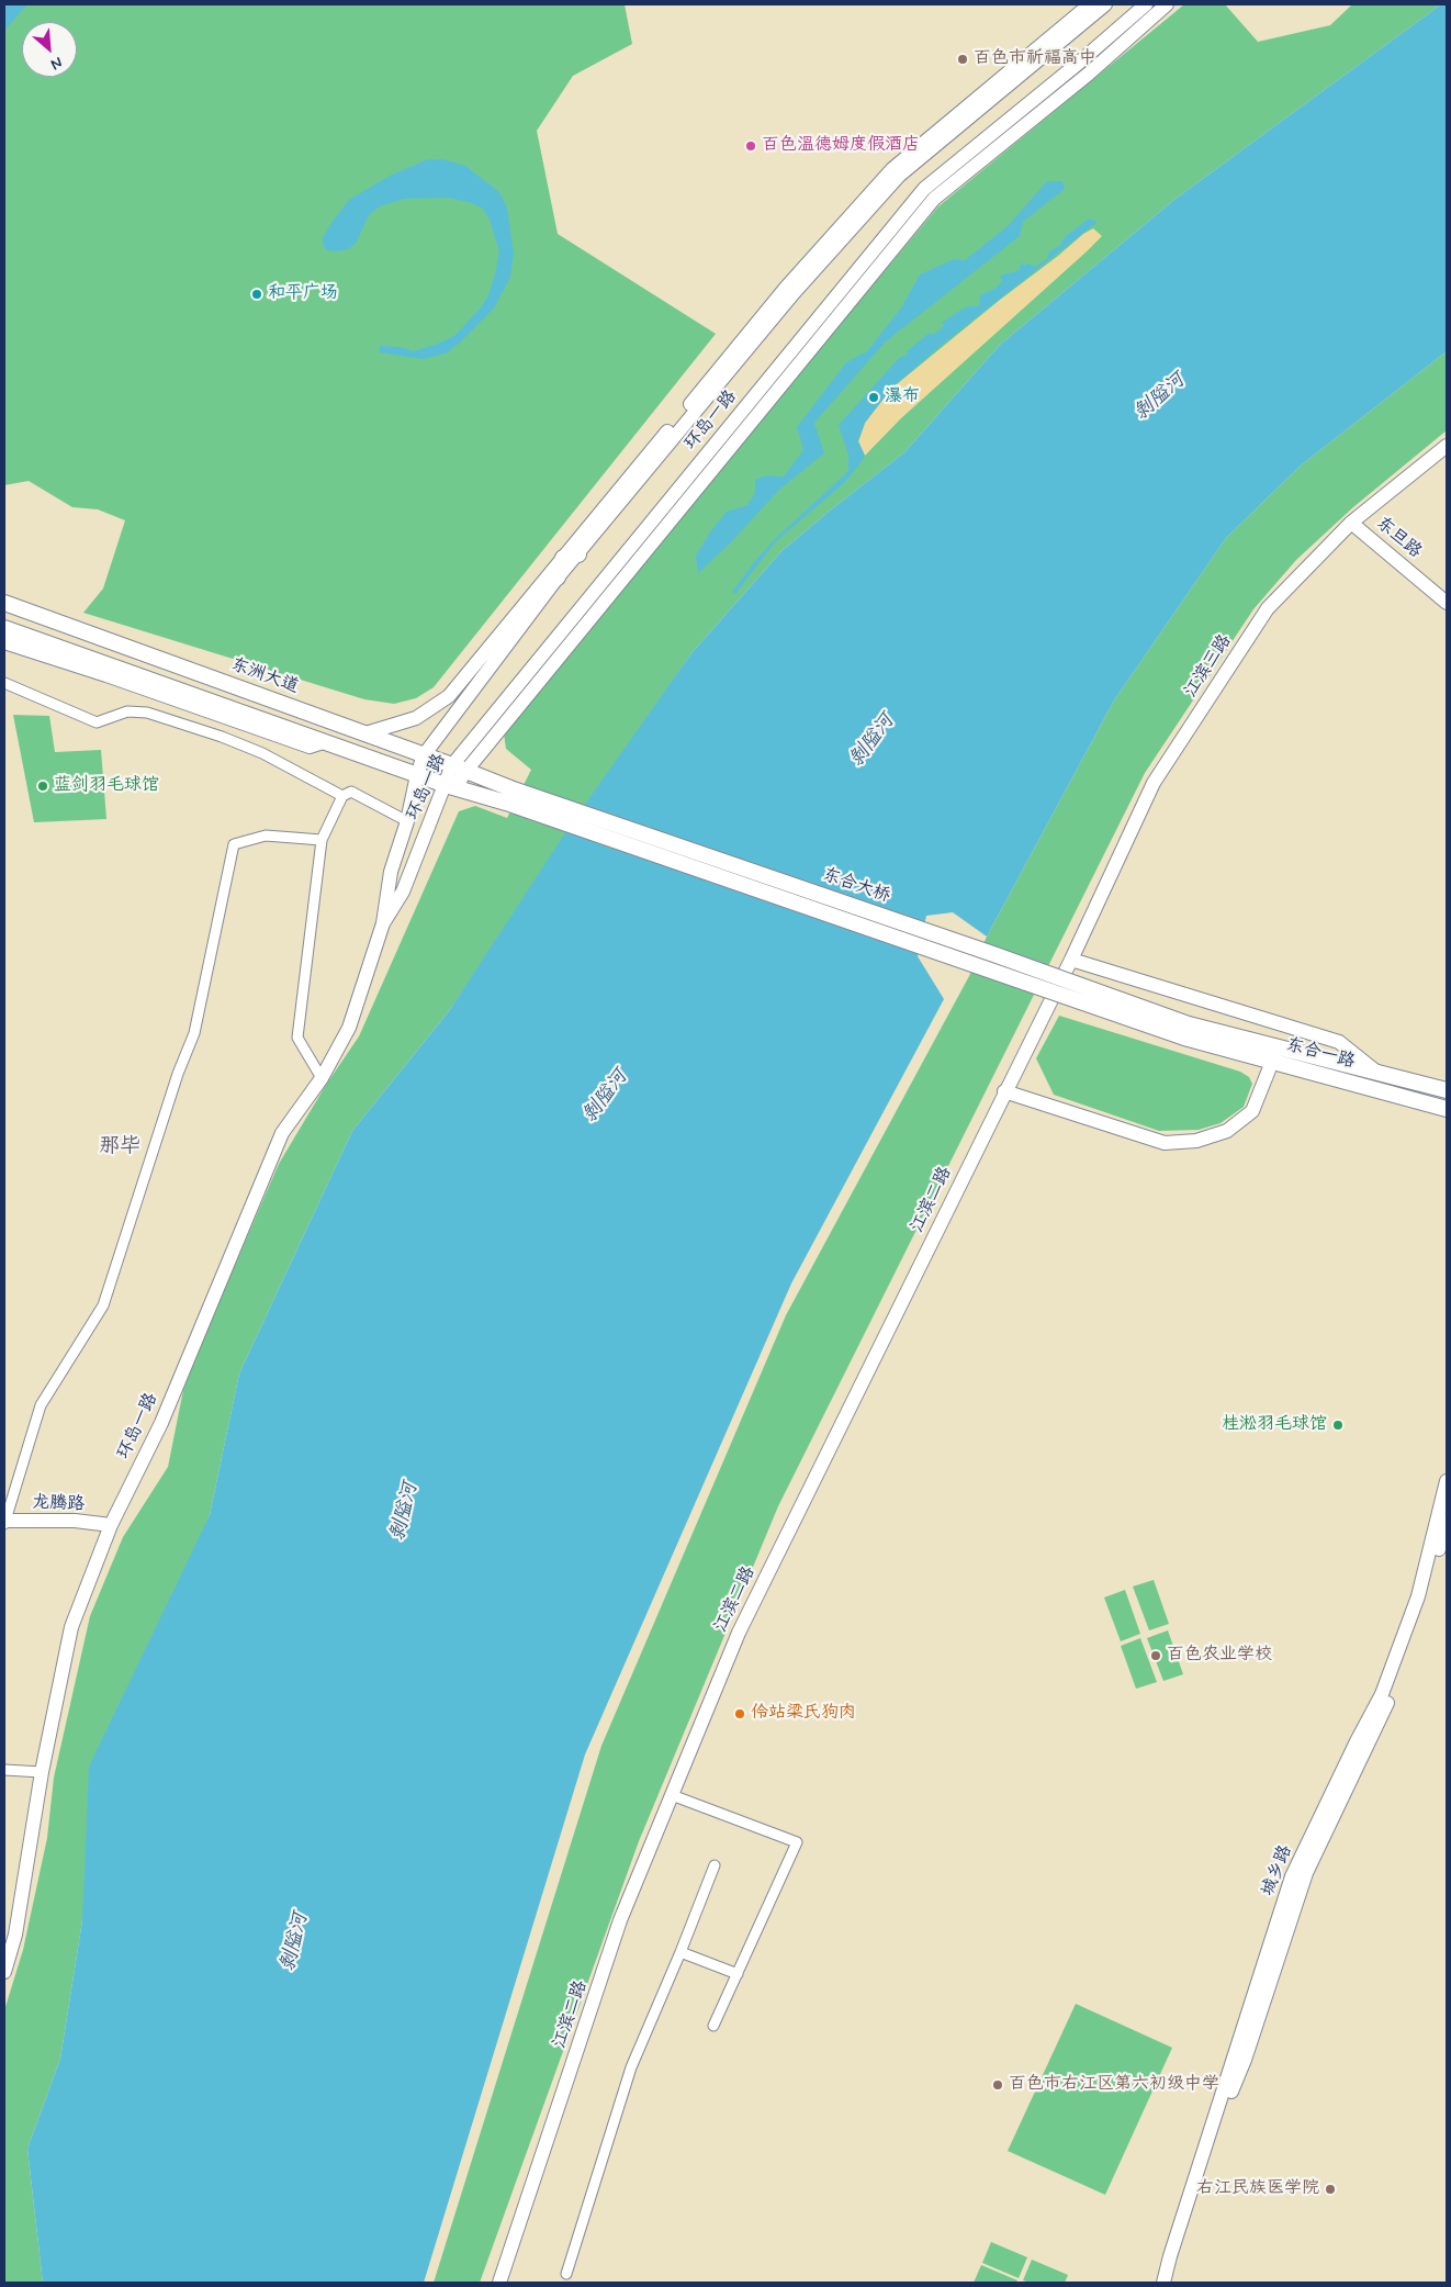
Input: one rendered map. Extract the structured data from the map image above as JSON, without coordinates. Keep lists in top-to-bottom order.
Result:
{
  "streets": {
    "main road": [
      "环岛一路",
      "东旦路",
      "江滨三路",
      "东洲大道",
      "东合大桥",
      "东合一路",
      "江滨二路",
      "龙腾路",
      "城乡路"
    ]
  },
  "crossings": [
    ["环岛一路", "东洲大道"],
    ["环岛一路", "龙腾路"],
    ["东旦路", "江滨三路"],
    ["江滨三路", "江滨二路"],
    ["东洲大道", "东合大桥"],
    ["东合大桥", "东合一路"]
  ],
  "districts": ["那毕"],
  "water": ["剥隘河"],
  "places": [
    "百色市祈福高中",
    "百色温德姆度假酒店",
    "和平广场",
    "瀑布",
    "蓝剑羽毛球馆",
    "桂淞羽毛球馆",
    "百色农业学校",
    "伶站梁氏狗肉",
    "百色市右江区第六初级中学",
    "右江民族医学院"
  ],
  "north": "bottom right"
}
